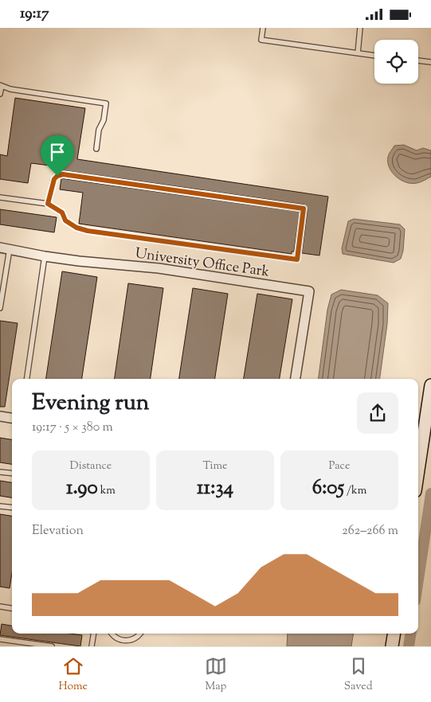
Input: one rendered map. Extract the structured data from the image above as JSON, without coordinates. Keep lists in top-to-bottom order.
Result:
{
  "streets": {
    "street": ["University Office Park"]
  },
  "page": {
    "status": "19:17",
    "heading": ["Evening run", "19:17 · 5 × 380 m"],
    "stats": [
      ["Distance", "1.90 km"],
      ["Time", "11:34"],
      ["Pace", "6:05 /km"]
    ],
    "chart": ["Elevation", "262–266 m"],
    "tabs": ["Home", "Map", "Saved"]
  }
}
